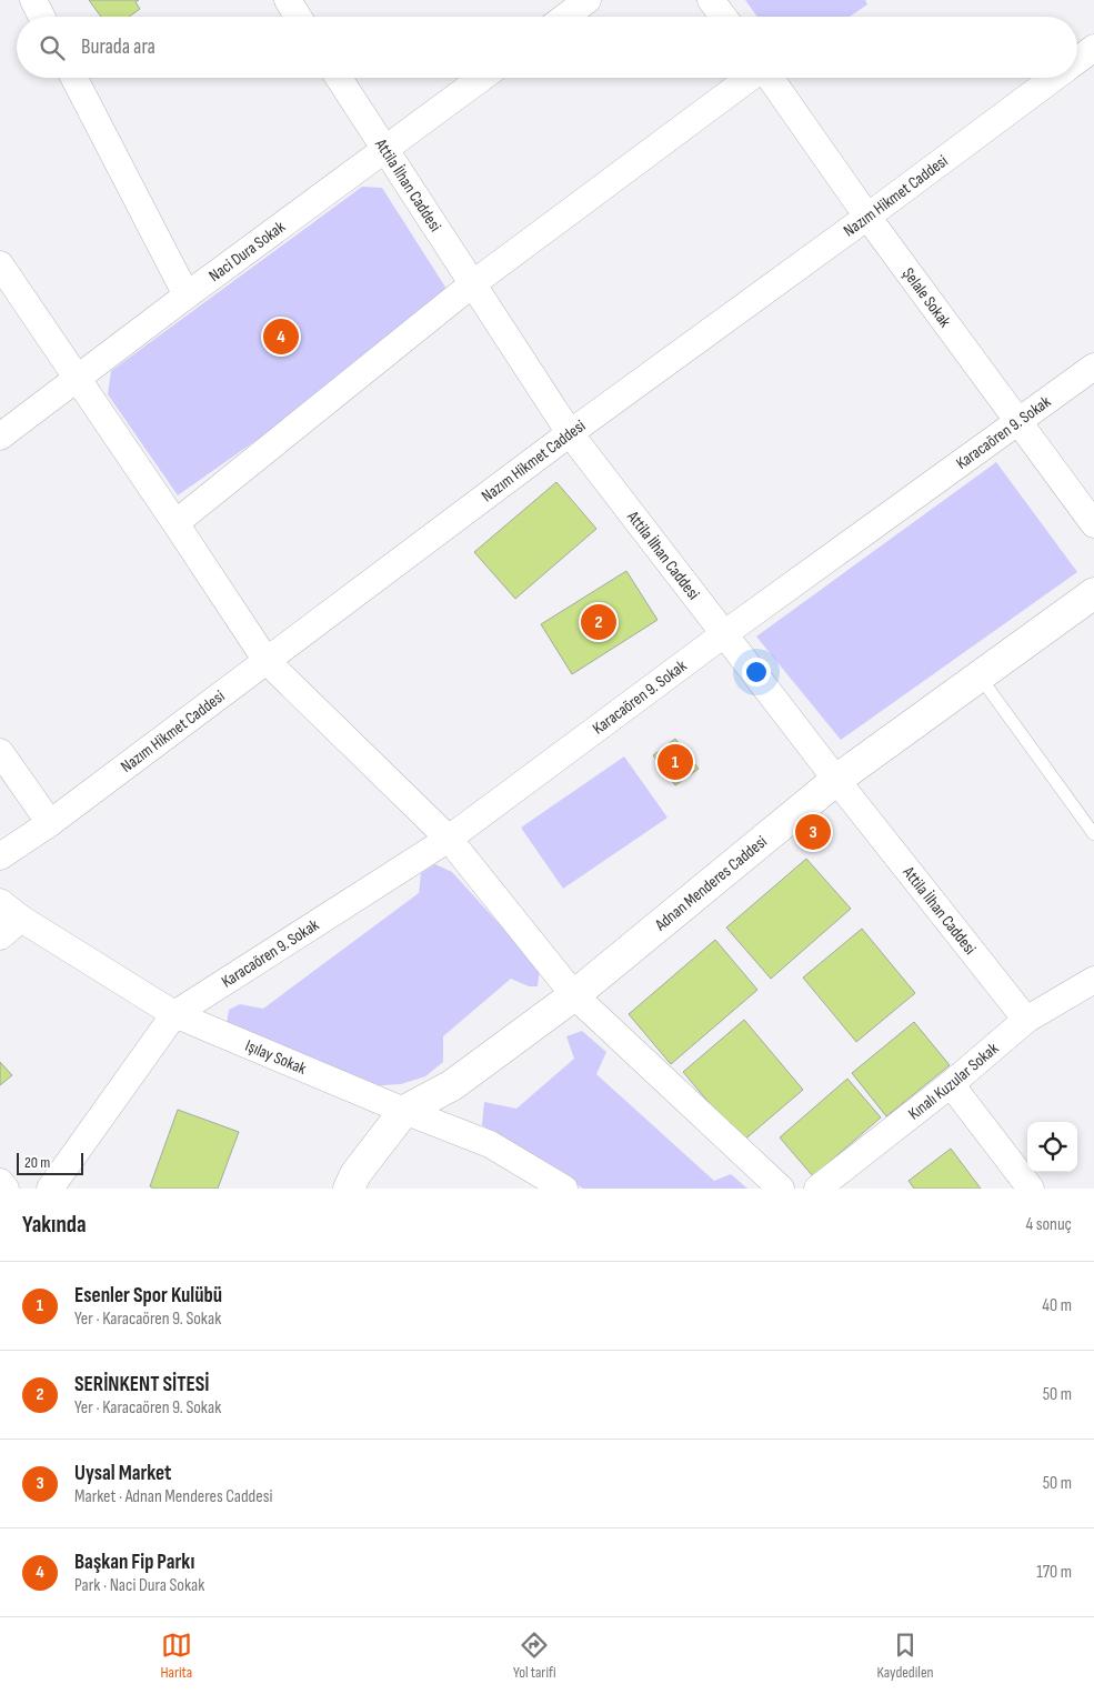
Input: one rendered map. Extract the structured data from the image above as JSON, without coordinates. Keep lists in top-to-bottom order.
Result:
{
  "streets": {
    "street": [
      "Attila İlhan Caddesi",
      "Nazım Hikmet Caddesi",
      "Naci Dura Sokak",
      "Şelale Sokak",
      "Karacaören 9. Sokak",
      "Adnan Menderes Caddesi",
      "Işılay Sokak",
      "Kınalı Kuzular Sokak"
    ]
  },
  "crossings": [
    ["Attila İlhan Caddesi", "Nazım Hikmet Caddesi"],
    ["Attila İlhan Caddesi", "Naci Dura Sokak"],
    ["Attila İlhan Caddesi", "Karacaören 9. Sokak"],
    ["Attila İlhan Caddesi", "Adnan Menderes Caddesi"],
    ["Attila İlhan Caddesi", "Kınalı Kuzular Sokak"],
    ["Nazım Hikmet Caddesi", "Şelale Sokak"],
    ["Şelale Sokak", "Karacaören 9. Sokak"],
    ["Karacaören 9. Sokak", "Işılay Sokak"],
    ["Adnan Menderes Caddesi", "Işılay Sokak"]
  ],
  "scale_bar": "20 m",
  "page": {
    "search": "Burada ara",
    "pins": [
      "4",
      "2",
      "1",
      "3"
    ],
    "scale": "20 m",
    "heading": ["Yakında", "4 sonuç"],
    "list": [
      {
        "mark": "1",
        "name": "Esenler Spor Kulübü",
        "note": "Yer · Karacaören 9. Sokak",
        "value": "40 m"
      },
      {
        "mark": "2",
        "name": "SERİNKENT SİTESİ",
        "note": "Yer · Karacaören 9. Sokak",
        "value": "50 m"
      },
      {
        "mark": "3",
        "name": "Uysal Market",
        "note": "Market · Adnan Menderes Caddesi",
        "value": "50 m"
      },
      {
        "mark": "4",
        "name": "Başkan Fip Parkı",
        "note": "Park · Naci Dura Sokak",
        "value": "170 m"
      }
    ],
    "nav": ["Harita", "Yol tarifi", "Kaydedilen"]
  }
}
